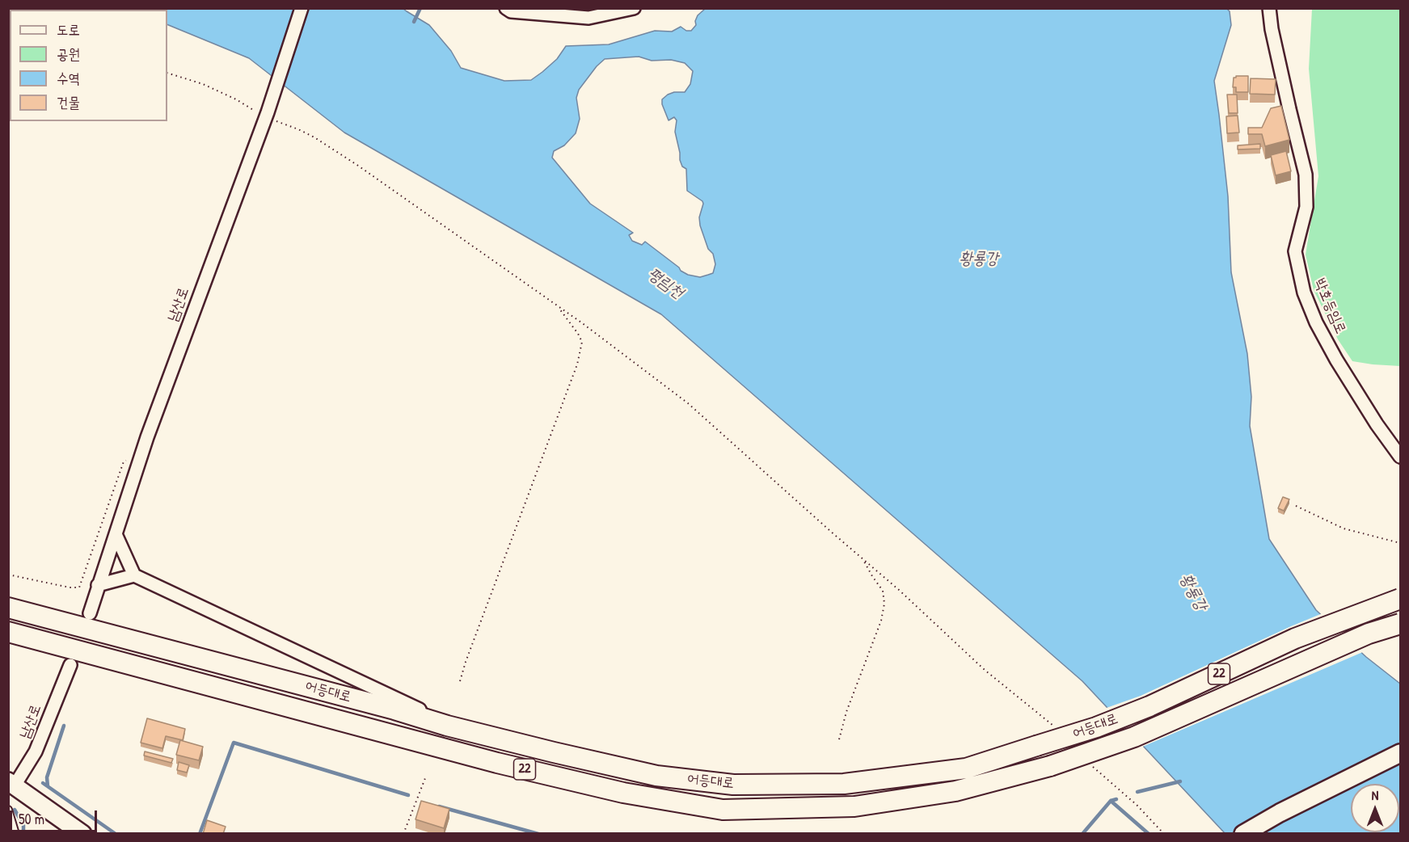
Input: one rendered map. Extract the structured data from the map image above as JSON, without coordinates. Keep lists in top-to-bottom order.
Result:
{
  "streets": {
    "main road": ["22", "어등대로"],
    "street": ["남산로", "박호등임로"]
  },
  "water": ["황룡강", "평림천"],
  "legend": [
    "도로",
    "공원",
    "수역",
    "건물"
  ],
  "scale_bar": "50 m",
  "north": "top"
}
